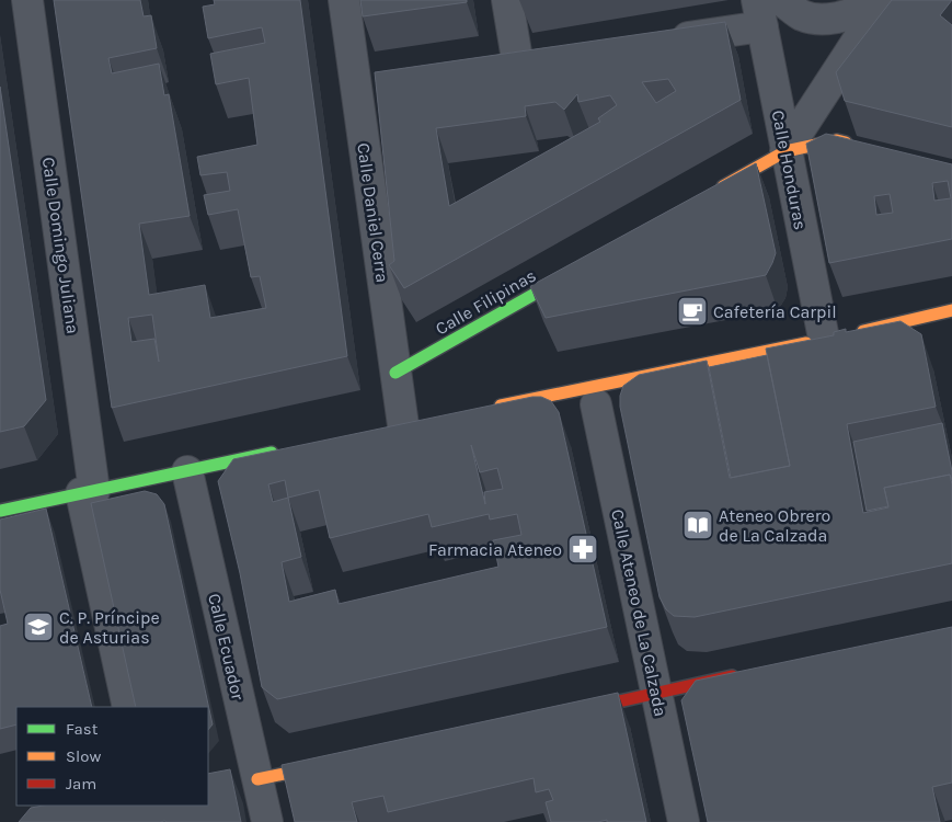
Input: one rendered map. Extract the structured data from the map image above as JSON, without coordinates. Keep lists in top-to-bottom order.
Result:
{
  "streets": {
    "street": [
      "Calle Honduras",
      "Calle Daniel Cerra",
      "Calle Domingo Juliana",
      "Calle Filipinas",
      "Calle Ateneo de La Calzada",
      "Calle Ecuador"
    ]
  },
  "crossings": [
    ["Calle Daniel Cerra", "Calle Filipinas"]
  ],
  "places": {
    "cafe": ["Cafetería Carpil"],
    "library": ["Ateneo Obrero de La Calzada"],
    "pharmacy": ["Farmacia Ateneo"],
    "school or university": ["C. P. Príncipe de Asturias"]
  },
  "legend": ["Fast", "Slow", "Jam"]
}
